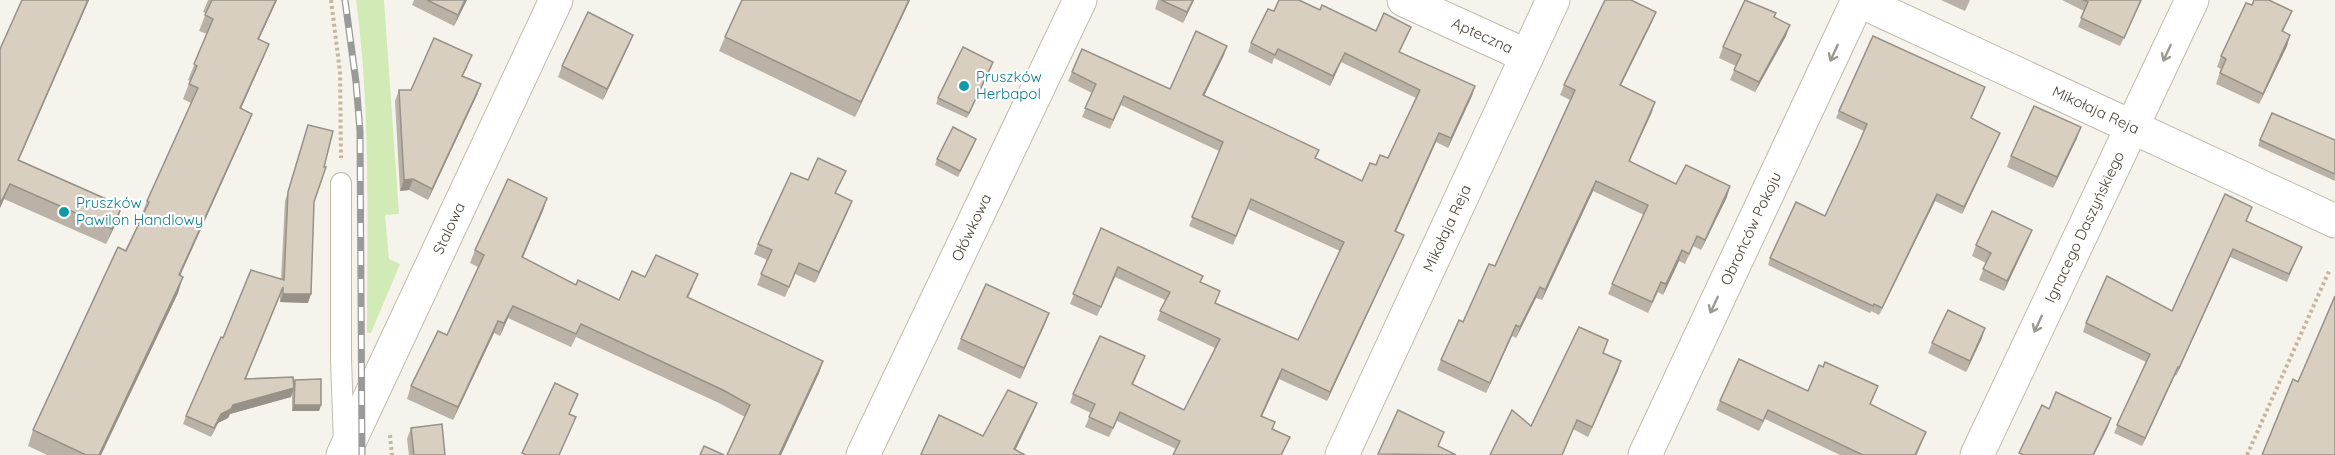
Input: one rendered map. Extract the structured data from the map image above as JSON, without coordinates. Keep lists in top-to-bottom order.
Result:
{
  "streets": {
    "street": [
      "Apteczna",
      "Mikołaja Reja",
      "Stalowa",
      "Obrońców Pokoju",
      "Ignacego Daszyńskiego",
      "Ołówkowa"
    ]
  },
  "crossings": [
    ["Apteczna", "Mikołaja Reja"],
    ["Mikołaja Reja", "Obrońców Pokoju"],
    ["Mikołaja Reja", "Ignacego Daszyńskiego"]
  ],
  "one_way": ["Obrońców Pokoju", "Ignacego Daszyńskiego"],
  "places": ["Pruszków Herbapol", "Pruszków Pawilon Handlowy"]
}
